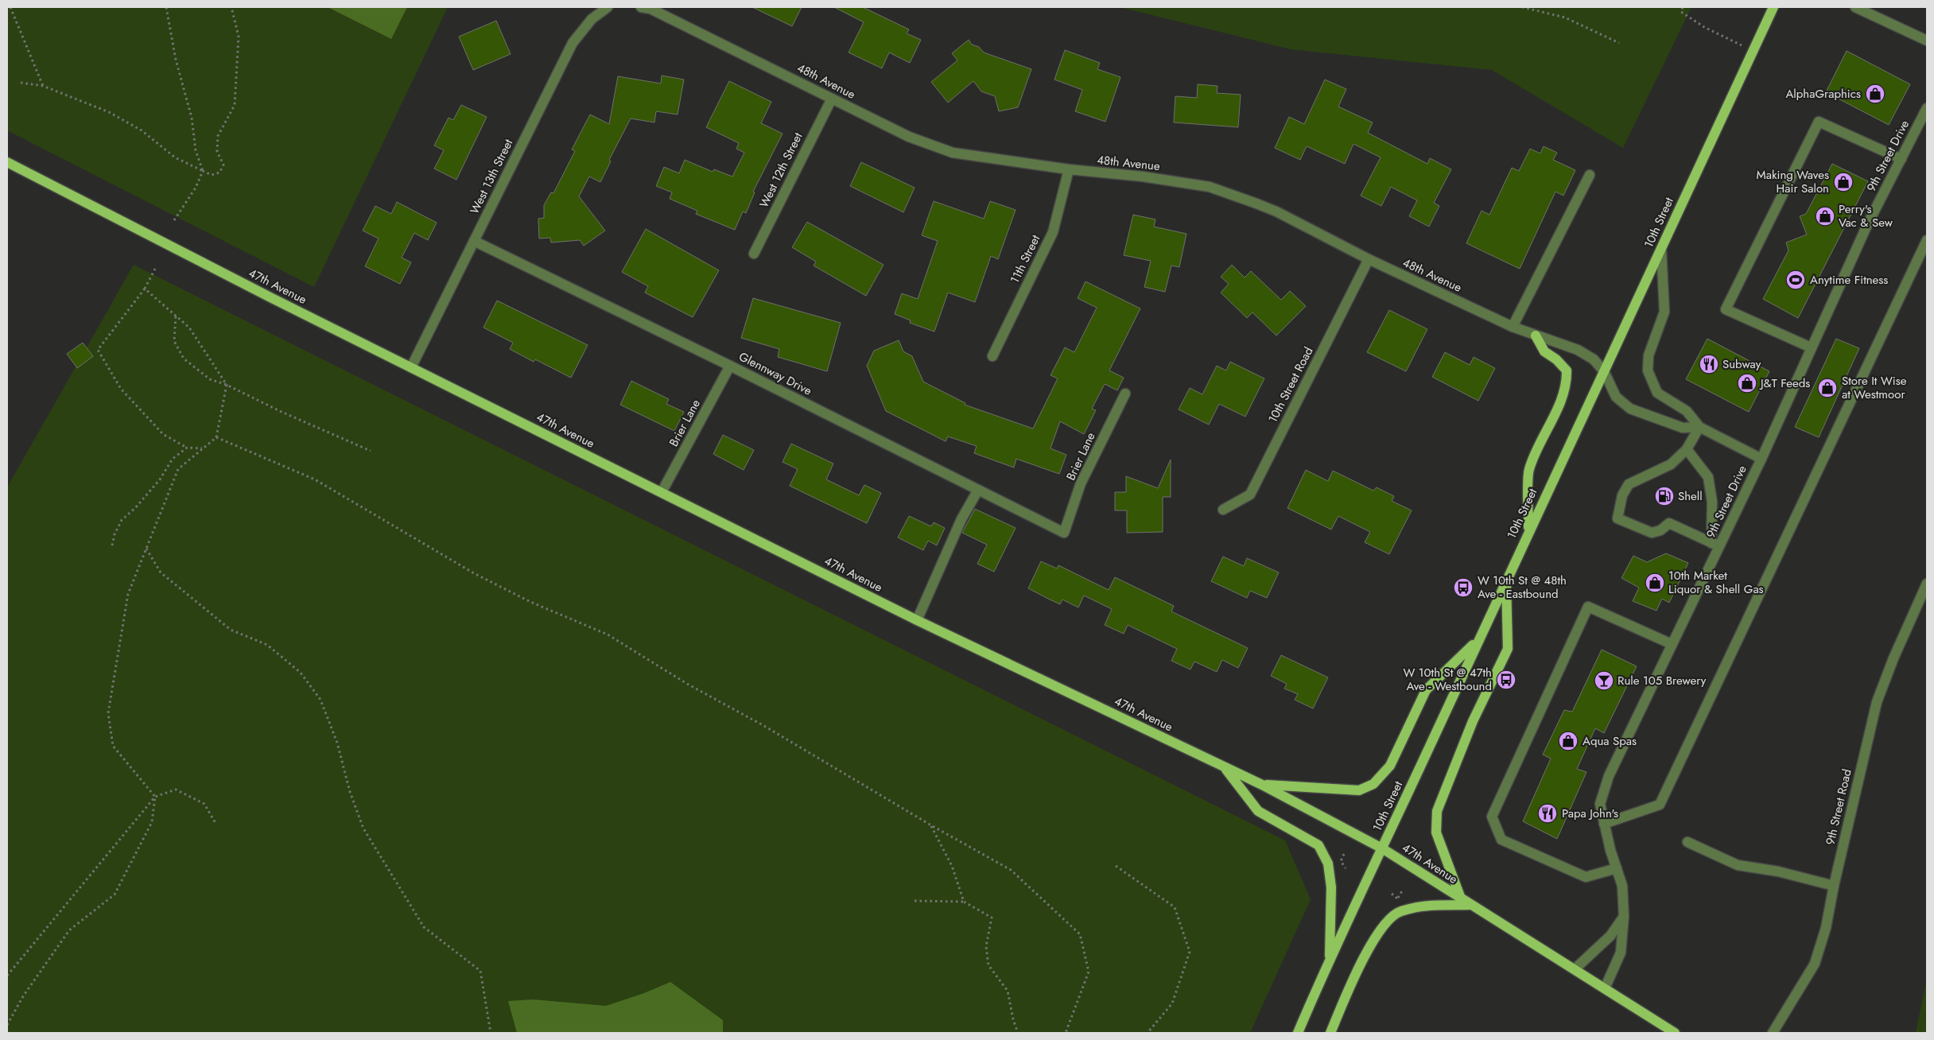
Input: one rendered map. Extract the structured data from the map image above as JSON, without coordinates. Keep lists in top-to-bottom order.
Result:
{
  "streets": {
    "main road": ["10th Street", "47th Avenue"],
    "street": [
      "48th Avenue",
      "9th Street Drive",
      "West 12th Street",
      "West 13th Street",
      "11th Street",
      "Glennway Drive",
      "10th Street Road",
      "Brier Lane",
      "9th Street Road"
    ]
  },
  "crossings": [
    ["48th Avenue", "West 12th Street"],
    ["48th Avenue", "10th Street"],
    ["48th Avenue", "11th Street"],
    ["48th Avenue", "10th Street Road"],
    ["9th Street Drive", "47th Avenue"],
    ["West 13th Street", "47th Avenue"],
    ["West 13th Street", "Glennway Drive"],
    ["10th Street", "47th Avenue"],
    ["47th Avenue", "Brier Lane"],
    ["Glennway Drive", "Brier Lane"]
  ],
  "places": {
    "shop": [
      "AlphaGraphics",
      "Making Waves Hair Salon",
      "Perry's Vac & Sew",
      "J&T Feeds",
      "Store It Wise at Westmoor",
      "10th Market Liquor & Shell Gas",
      "Aqua Spas"
    ],
    "sports": ["Anytime Fitness"],
    "restaurant": ["Subway", "Papa John's"],
    "fuel station": ["Shell"],
    "bus stop": ["W 10th St @ 48th Ave - Eastbound", "W 10th St @ 47th Ave - Westbound"],
    "bar": ["Rule 105 Brewery"]
  }
}
